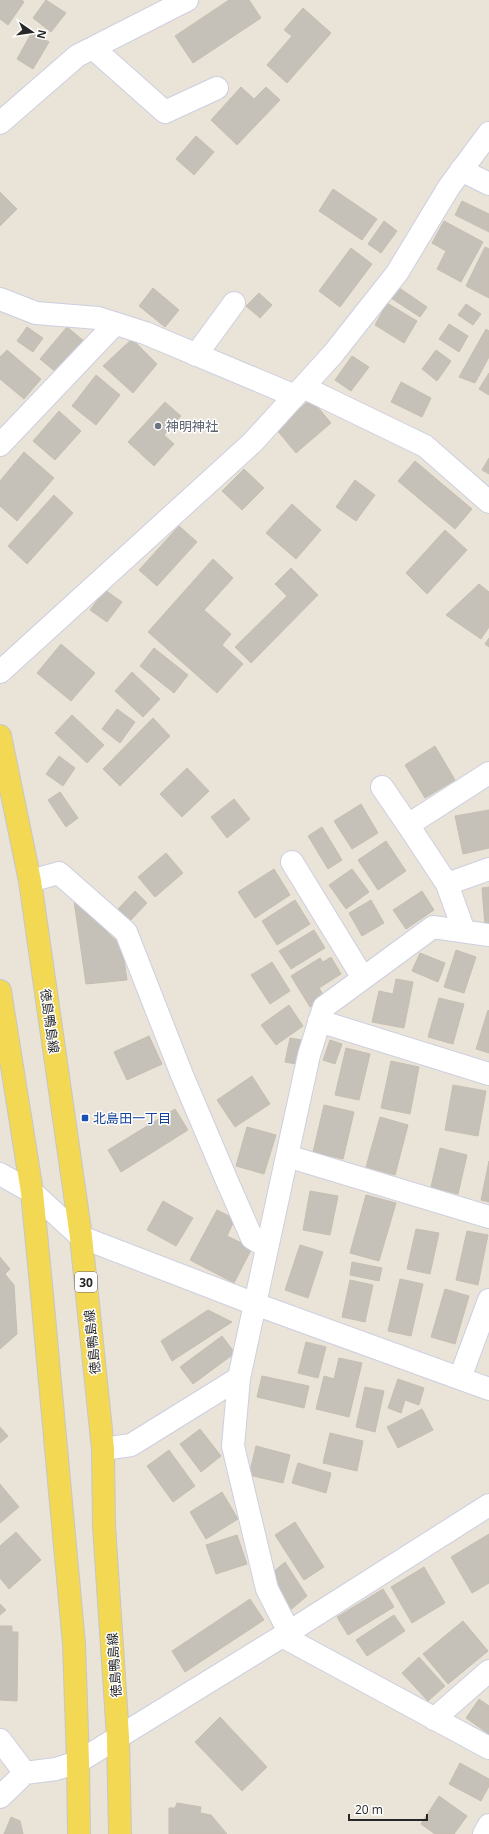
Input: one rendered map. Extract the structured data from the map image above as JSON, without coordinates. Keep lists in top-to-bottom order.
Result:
{
  "streets": {
    "main road": ["徳島鴨島線", "30"]
  },
  "places": {
    "other": ["神明神社"],
    "transit": ["北島田一丁目"]
  },
  "scale_bar": "20 m",
  "north": "right"
}
